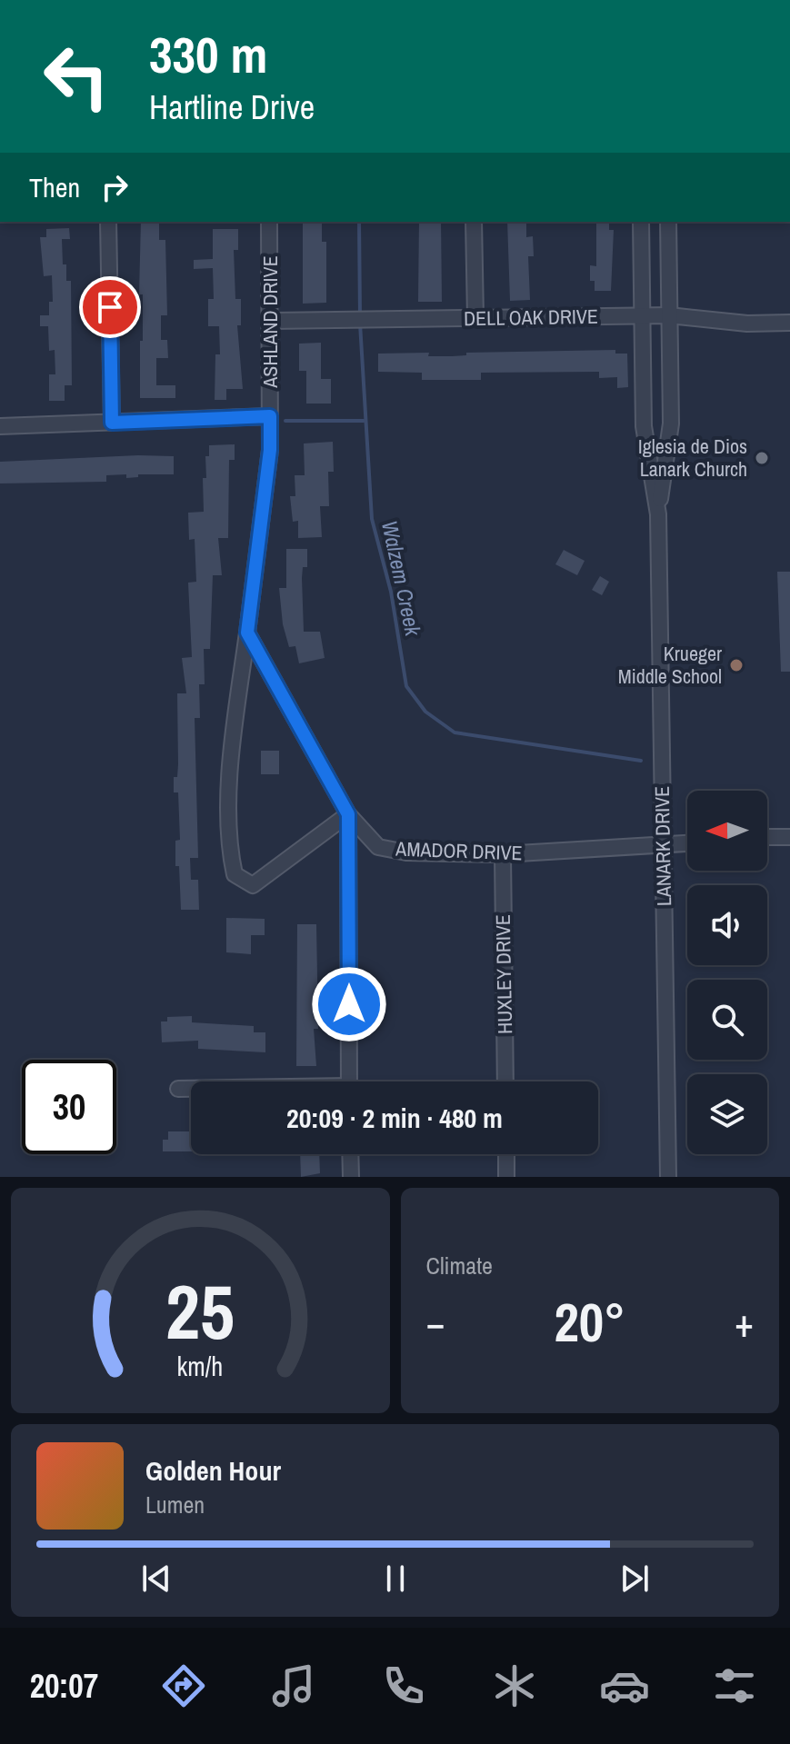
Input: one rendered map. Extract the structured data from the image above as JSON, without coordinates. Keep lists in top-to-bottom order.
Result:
{
  "streets": {
    "street": [
      "DELL OAK DRIVE",
      "ASHLAND DRIVE",
      "LANARK DRIVE",
      "AMADOR DRIVE",
      "HUXLEY DRIVE"
    ]
  },
  "crossings": [
    ["DELL OAK DRIVE", "ASHLAND DRIVE"],
    ["DELL OAK DRIVE", "LANARK DRIVE"],
    ["LANARK DRIVE", "AMADOR DRIVE"],
    ["AMADOR DRIVE", "HUXLEY DRIVE"]
  ],
  "water": ["Walzem Creek"],
  "places": ["Iglesia de Dios Lanark Church", "Krueger Middle School"],
  "north": "left",
  "page": {
    "turn": ["330 m", "Hartline Drive"],
    "then": "Then",
    "limit": "30",
    "trip": "20:09 · 2 min · 480 m",
    "tile": "Climate",
    "heat": ["−", "20°", "+"],
    "song": ["Golden Hour", "Lumen"],
    "tabs": "20:07",
    "gauge": ["25", "km/h"]
  }
}
